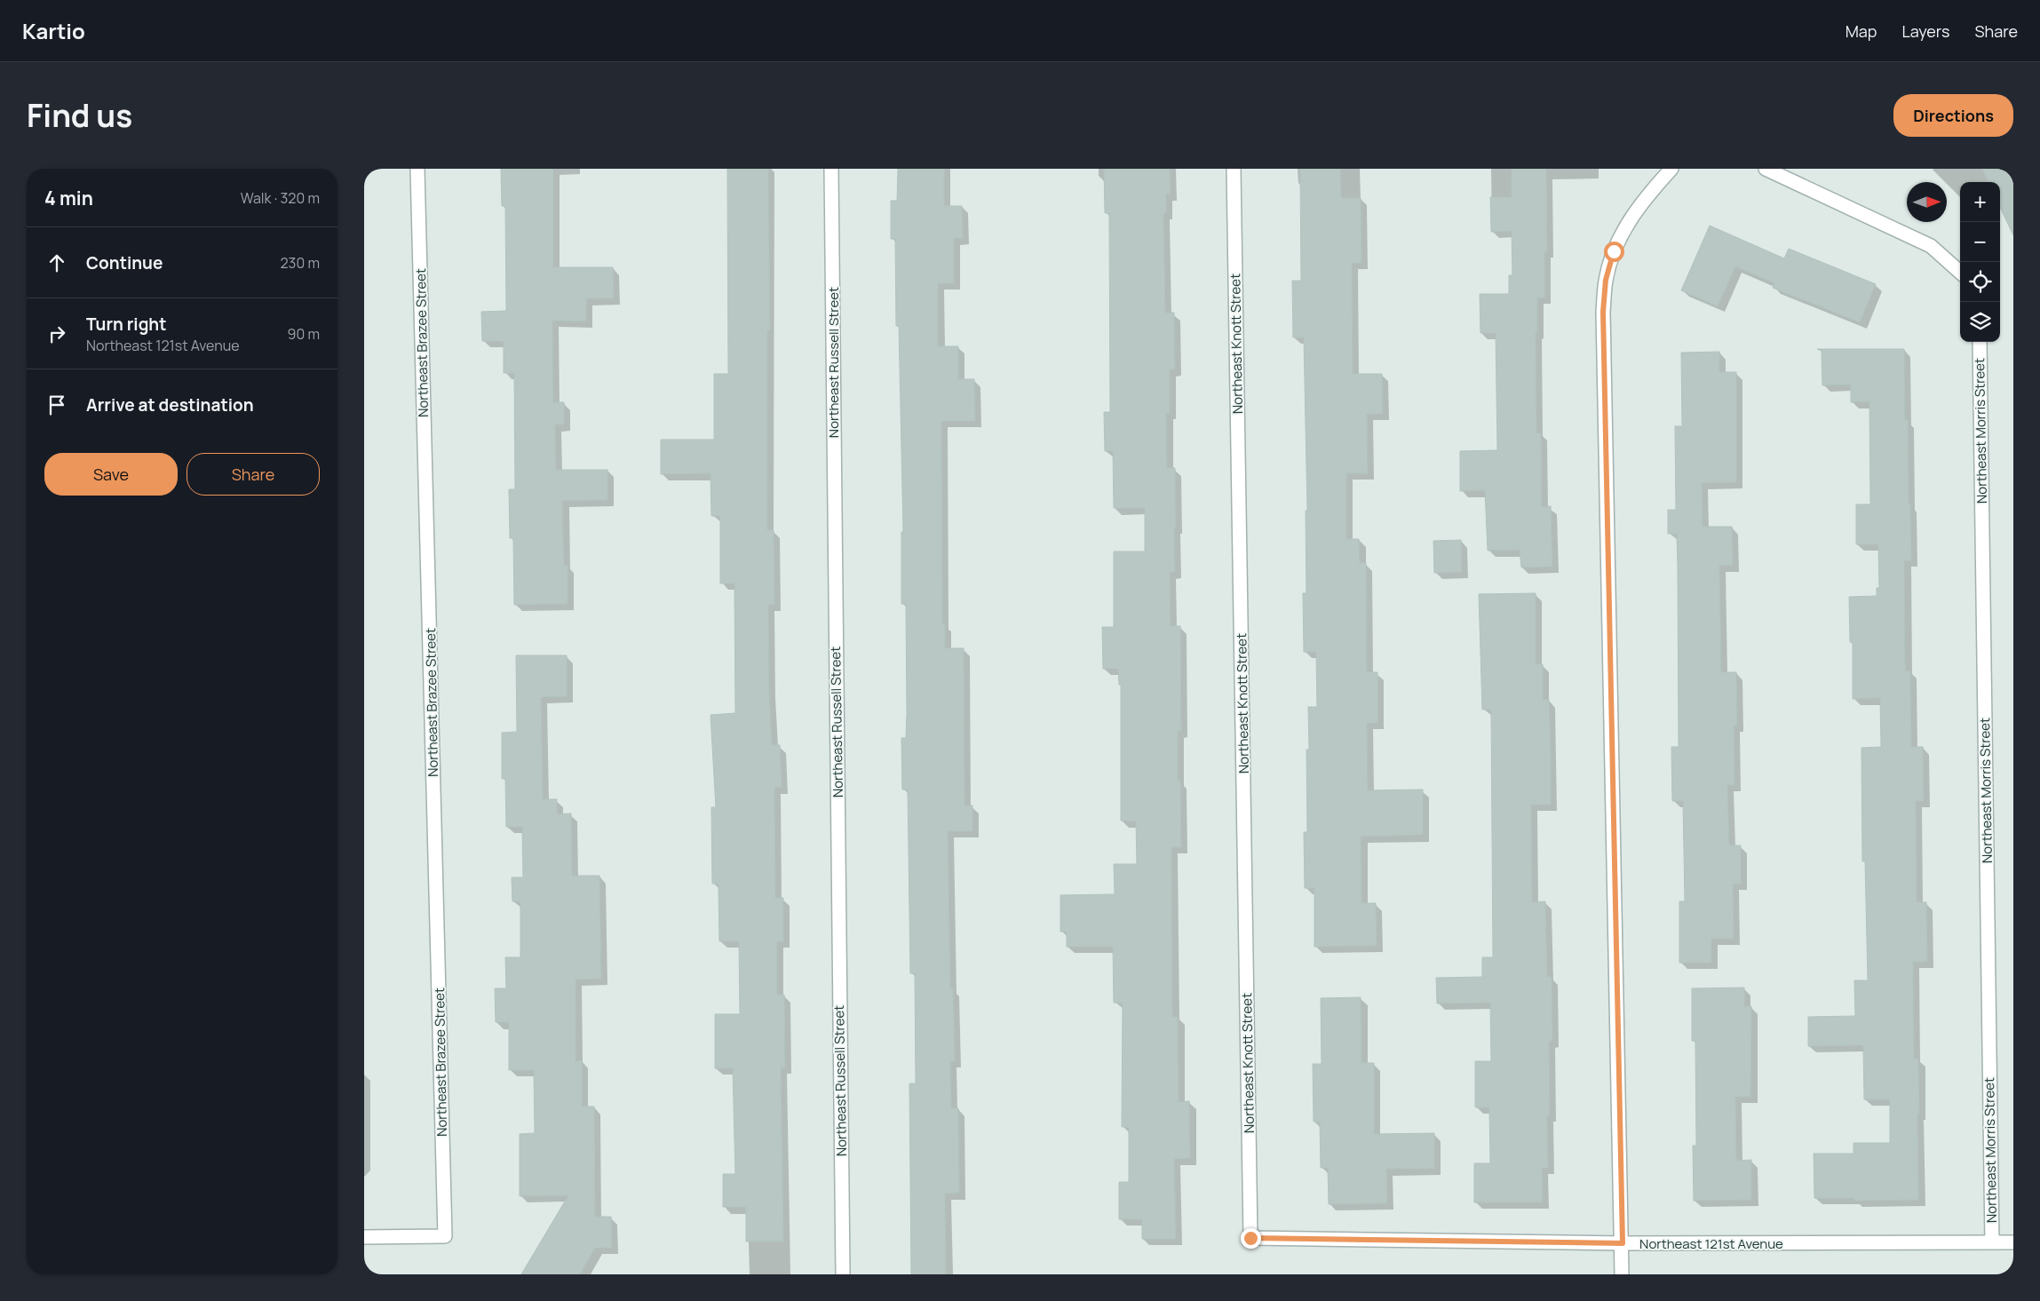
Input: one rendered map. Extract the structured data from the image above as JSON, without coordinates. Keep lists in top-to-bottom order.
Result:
{
  "streets": {
    "street": [
      "Northeast Brazee Street",
      "Northeast Knott Street",
      "Northeast Russell Street",
      "Northeast Morris Street",
      "Northeast 121st Avenue"
    ]
  },
  "crossings": [
    ["Northeast Knott Street", "Northeast 121st Avenue"],
    ["Northeast Morris Street", "Northeast 121st Avenue"]
  ],
  "north": "right",
  "page": {
    "header": "Kartio",
    "nav": ["Map", "Layers", "Share"],
    "title": "Find us",
    "buttons": [
      "Directions",
      ["Save", "Share"]
    ],
    "heading": ["4 min", "Walk · 320 m"],
    "map_buttons": ["+", "−"],
    "list": [
      ["Continue", "230 m"],
      ["Turn right", "Northeast 121st Avenue", "90 m"],
      "Arrive at destination"
    ]
  }
}
